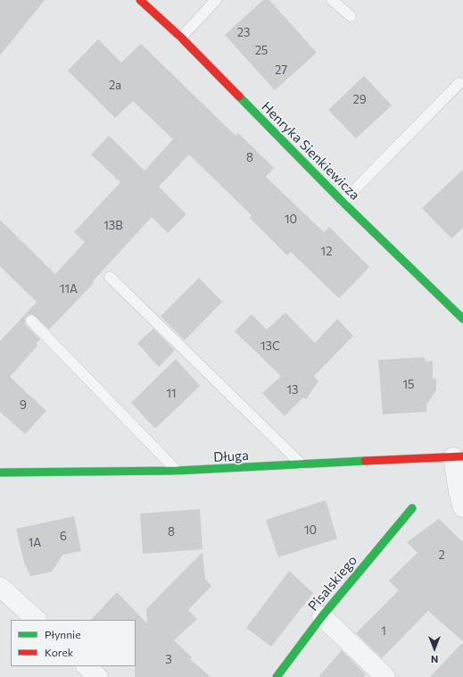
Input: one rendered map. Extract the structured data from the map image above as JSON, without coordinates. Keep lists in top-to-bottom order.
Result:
{
  "streets": {
    "street": ["Henryka Sienkiewicza", "Długa", "Pisalskiego"]
  },
  "house_numbers": [
    "23",
    "25",
    "27",
    "2a",
    "29",
    "8",
    "10",
    "13B",
    "12",
    "11A",
    "13C",
    "15",
    "13",
    "11",
    "9",
    "10",
    "8",
    "6",
    "1A",
    "2",
    "1",
    "3"
  ],
  "legend": ["Płynnie", "Korek"],
  "north": "bottom"
}
